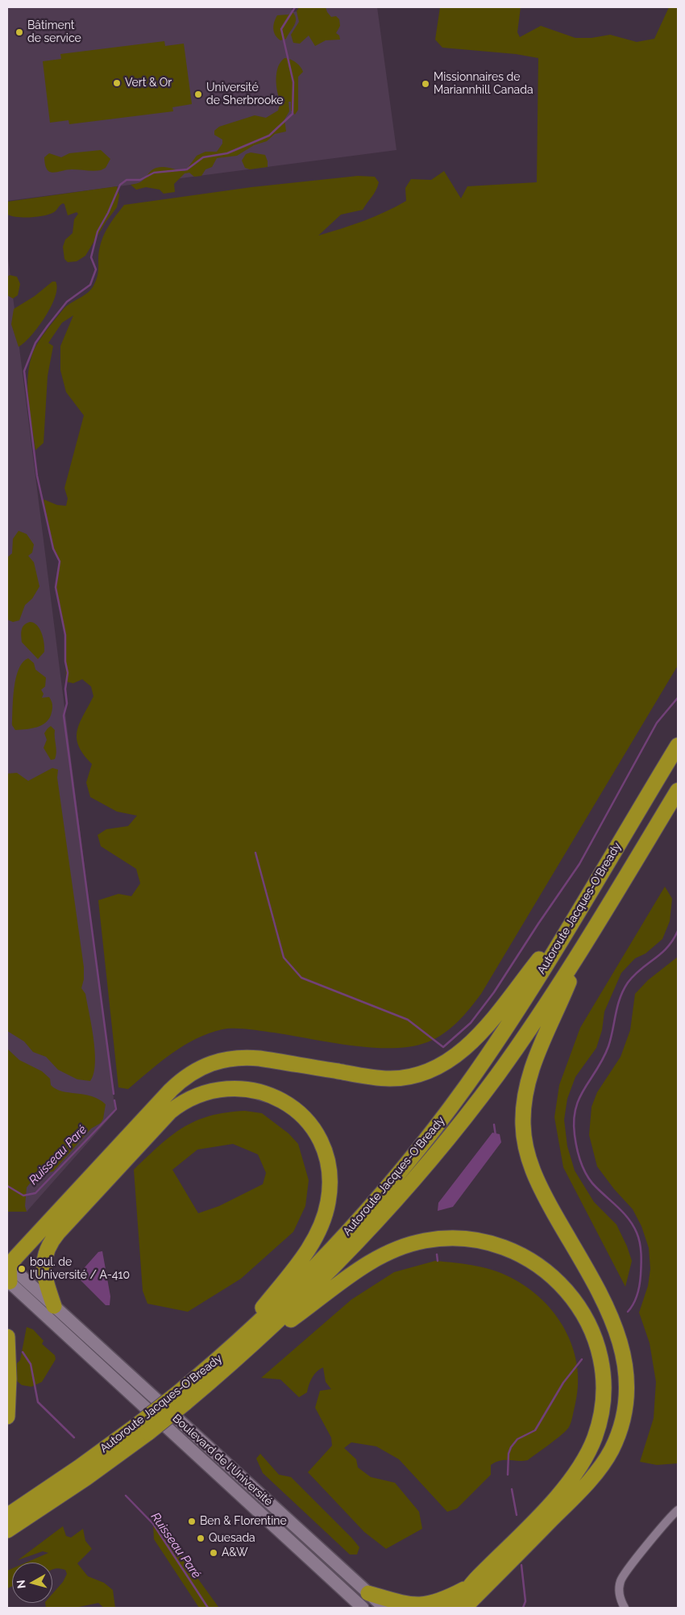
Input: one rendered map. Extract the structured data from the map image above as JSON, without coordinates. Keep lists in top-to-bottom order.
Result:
{
  "streets": {
    "highway": ["Autoroute Jacques-O'Bready"],
    "main road": ["Boulevard de l'Université"]
  },
  "water": ["Ruisseau Paré"],
  "places": [
    "Bâtiment de service",
    "Vert & Or",
    "Missionnaires de Mariannhill Canada",
    "Université de Sherbrooke",
    "boul. de l'Université / A-410",
    "Ben & Florentine",
    "Quesada",
    "A&W"
  ],
  "north": "left"
}
